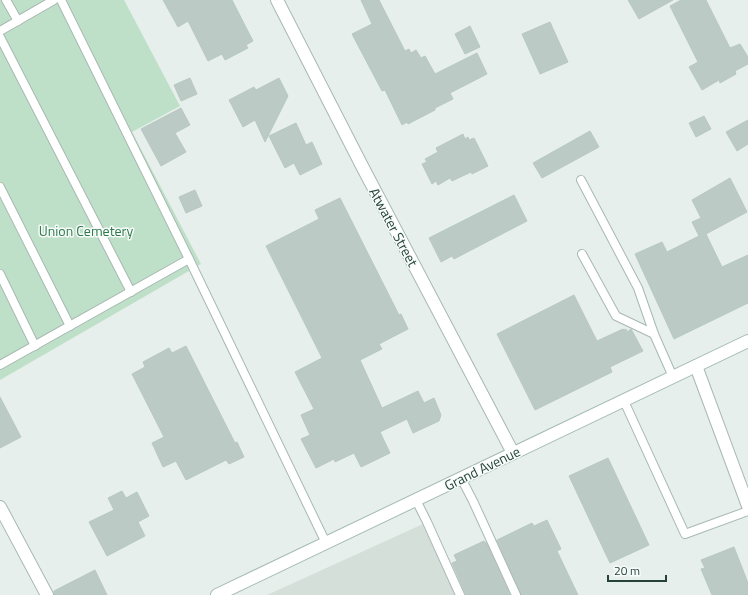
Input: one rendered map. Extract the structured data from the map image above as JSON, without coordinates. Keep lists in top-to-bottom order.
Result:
{
  "streets": {
    "street": ["Atwater Street", "Grand Avenue"]
  },
  "crossings": [
    ["Atwater Street", "Grand Avenue"]
  ],
  "parks": ["Union Cemetery"],
  "scale_bar": "20 m"
}
